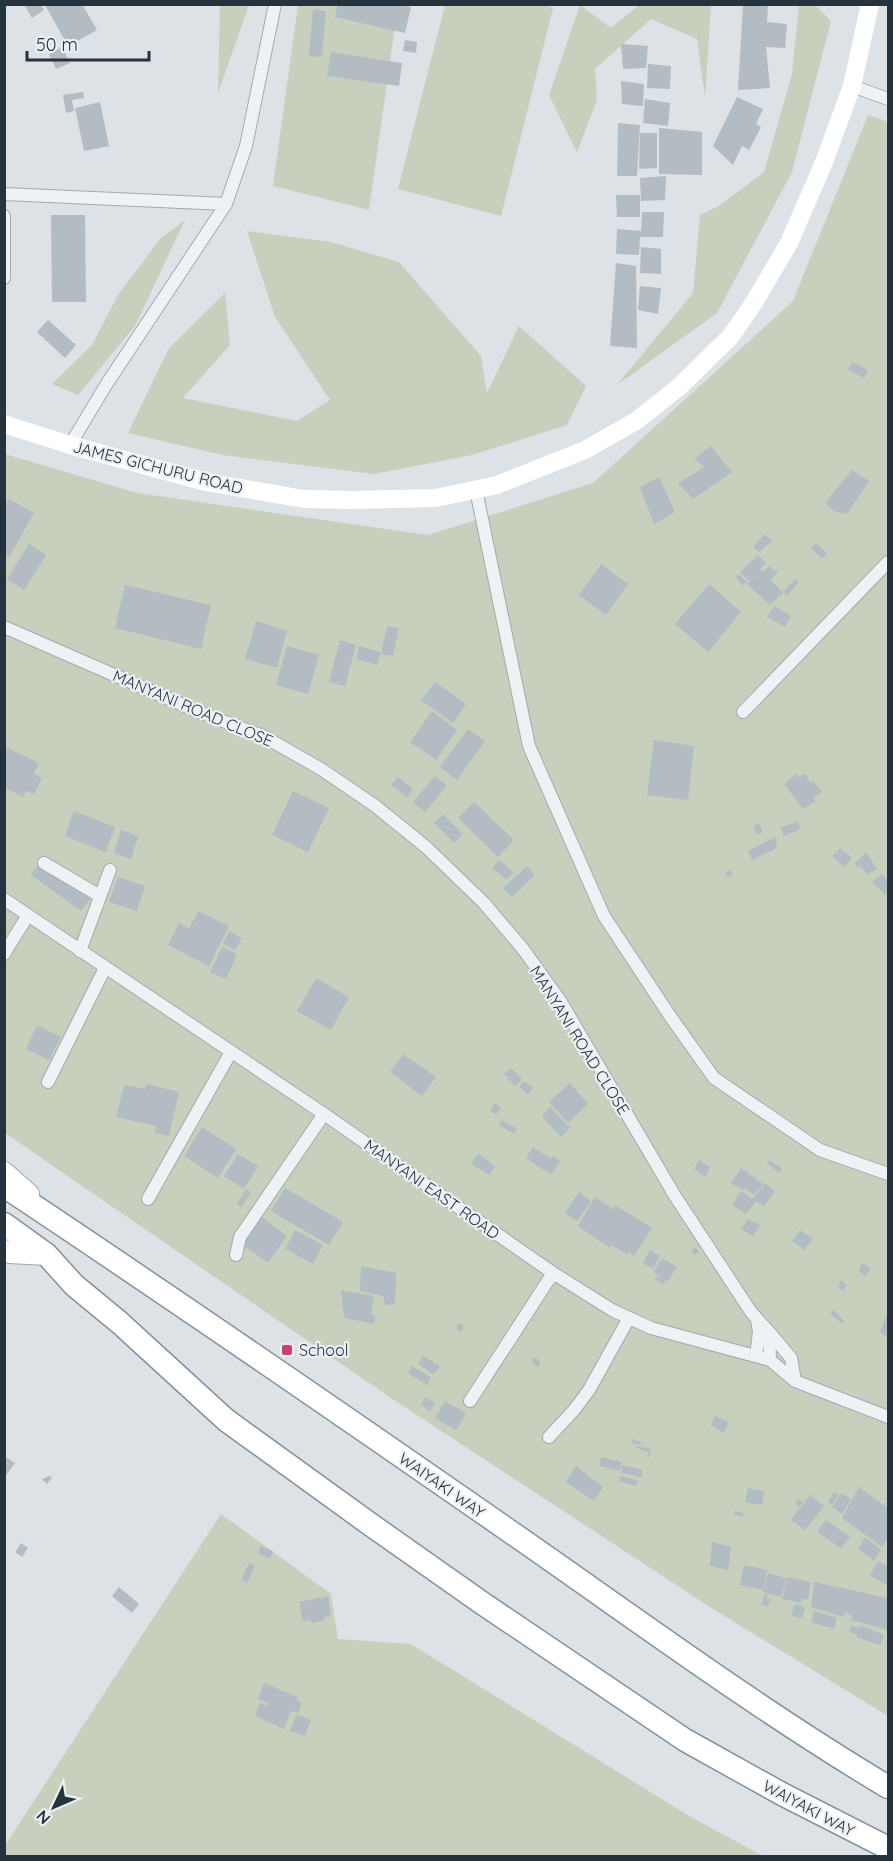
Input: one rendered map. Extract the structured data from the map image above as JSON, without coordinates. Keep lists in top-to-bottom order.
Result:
{
  "streets": {
    "highway": ["WAIYAKI WAY"],
    "main road": ["JAMES GICHURU ROAD"],
    "street": ["MANYANI ROAD CLOSE", "MANYANI EAST ROAD"]
  },
  "crossings": [
    ["MANYANI ROAD CLOSE", "MANYANI EAST ROAD"]
  ],
  "places": {
    "transit": ["School"]
  },
  "scale_bar": "50 m",
  "north": "bottom left"
}
